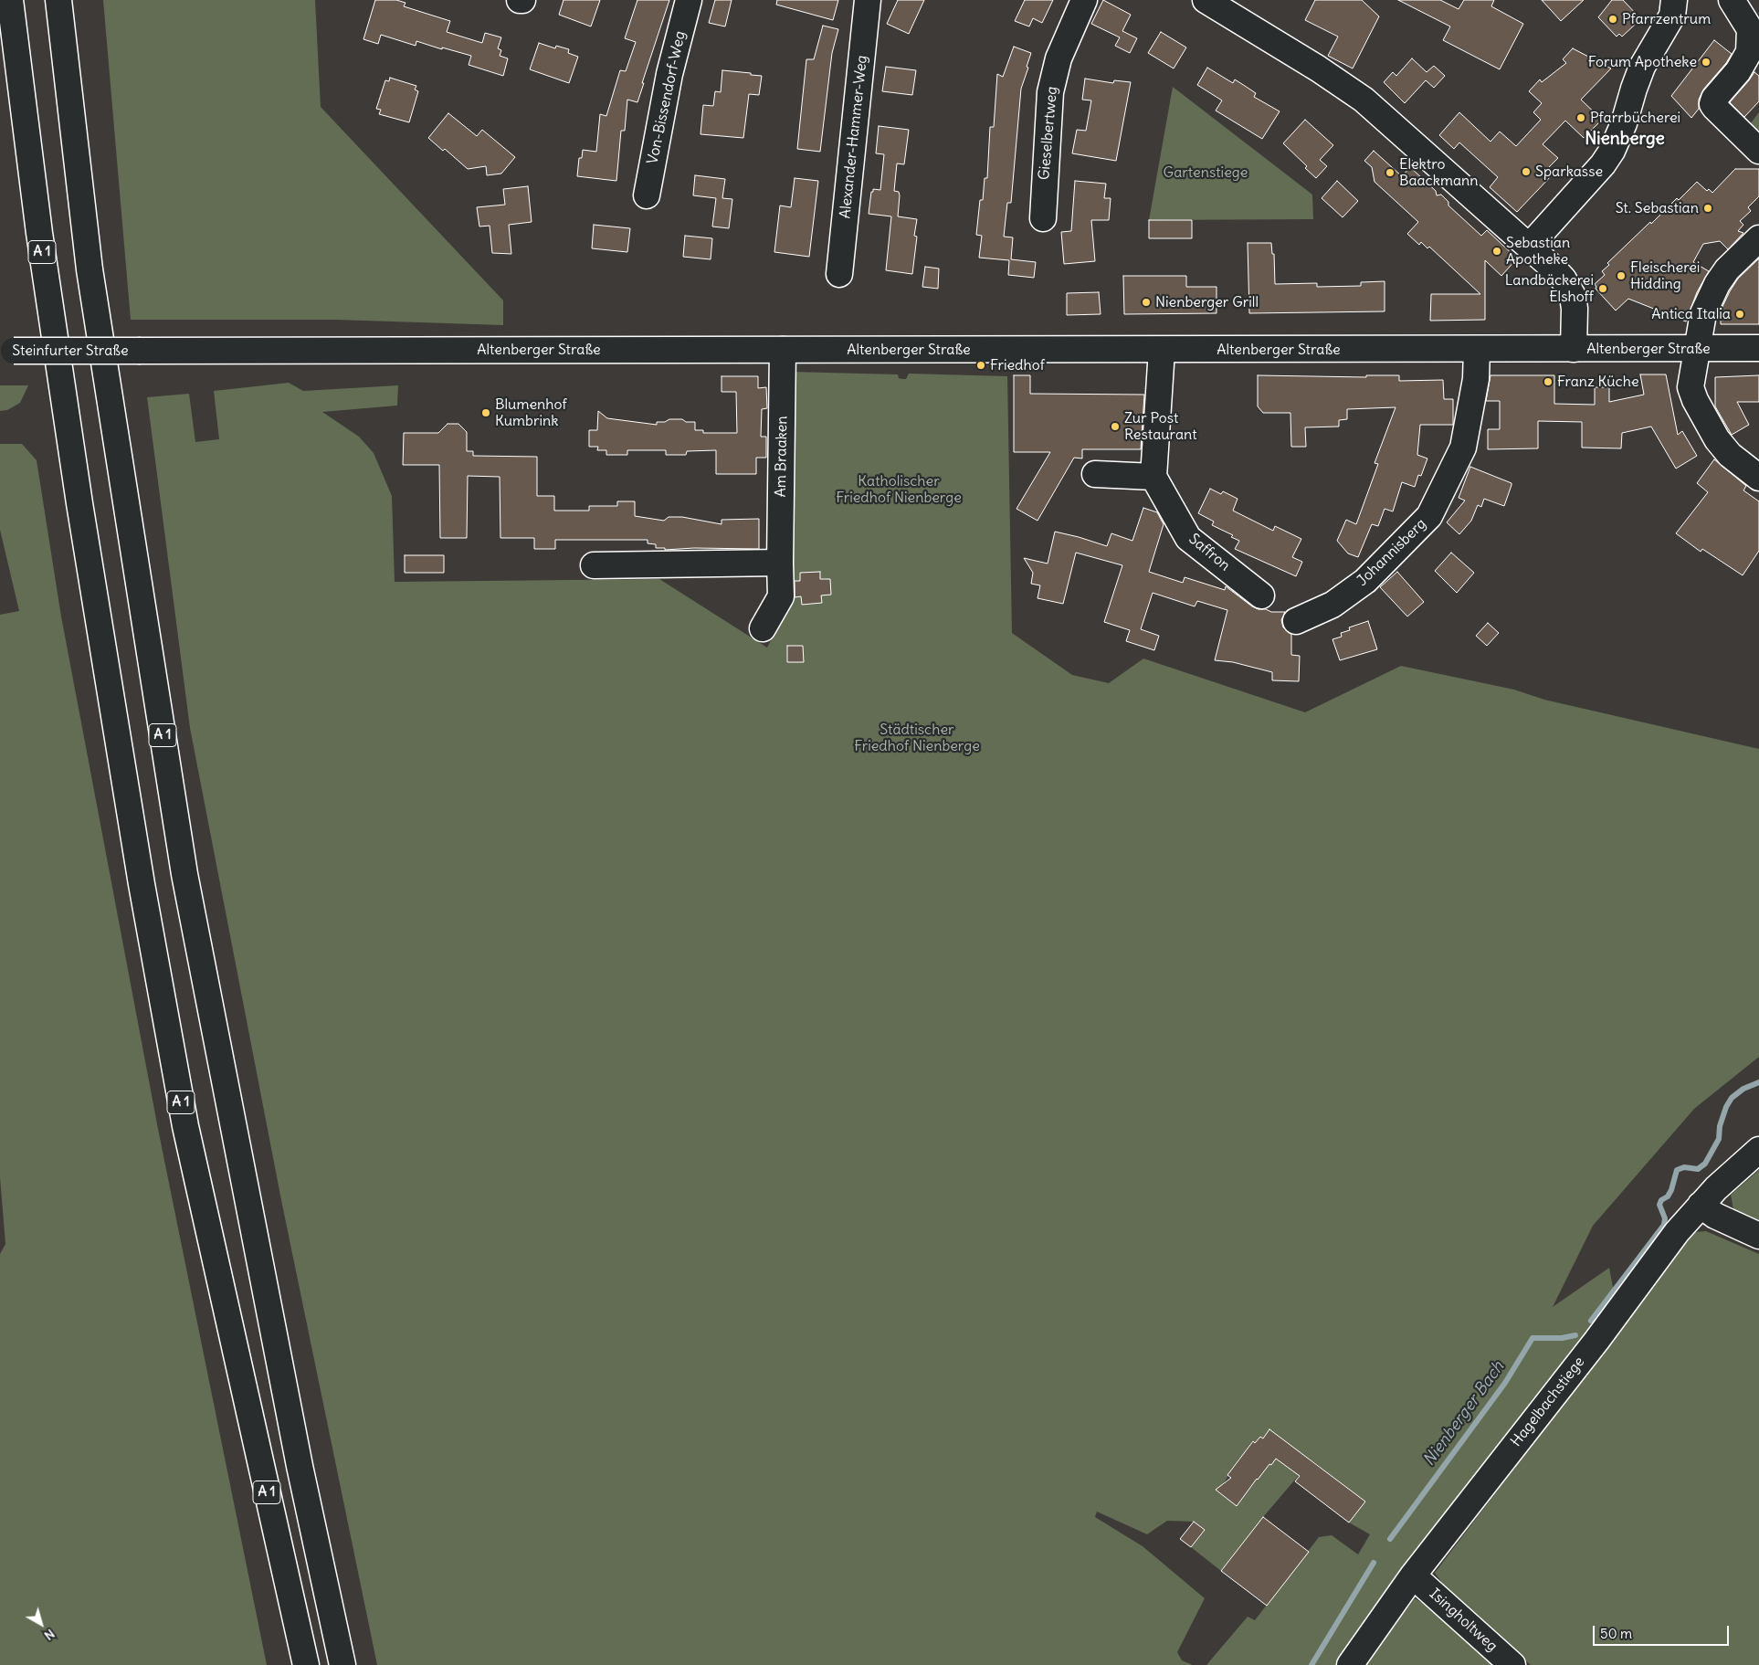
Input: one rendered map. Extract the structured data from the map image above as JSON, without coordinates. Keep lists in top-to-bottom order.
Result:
{
  "streets": {
    "main road": [
      "Von-Bissendorf-Weg",
      "Gieselbertweg",
      "Alexander-Hammer-Weg",
      "A 1",
      "Altenberger Straße",
      "Steinfurter Straße",
      "Am Braaken",
      "Saffron",
      "Johannisberg",
      "Hagelbachstiege",
      "Isingholtweg"
    ]
  },
  "crossings": [
    ["Altenberger Straße", "Steinfurter Straße"],
    ["Altenberger Straße", "Am Braaken"],
    ["Altenberger Straße", "Johannisberg"],
    ["Hagelbachstiege", "Isingholtweg"]
  ],
  "districts": ["Nienberge"],
  "water": ["Nienberger Bach"],
  "parks": ["Gartenstiege", "Katholischer Friedhof Nienberge", "Städtischer Friedhof Nienberge"],
  "places": [
    "Pfarrzentrum",
    "Forum Apotheke",
    "Pfarrbücherei",
    "Sparkasse",
    "Elektro Baackmann",
    "St. Sebastian",
    "Sebastian Apotheke",
    "Fleischerei Hidding",
    "Landbäckerei Elshoff",
    "Nienberger Grill",
    "Antica Italia",
    "Friedhof",
    "Franz Küche",
    "Blumenhof Kumbrink",
    "Zur Post Restaurant"
  ],
  "scale_bar": "50 m",
  "north": "bottom right"
}
